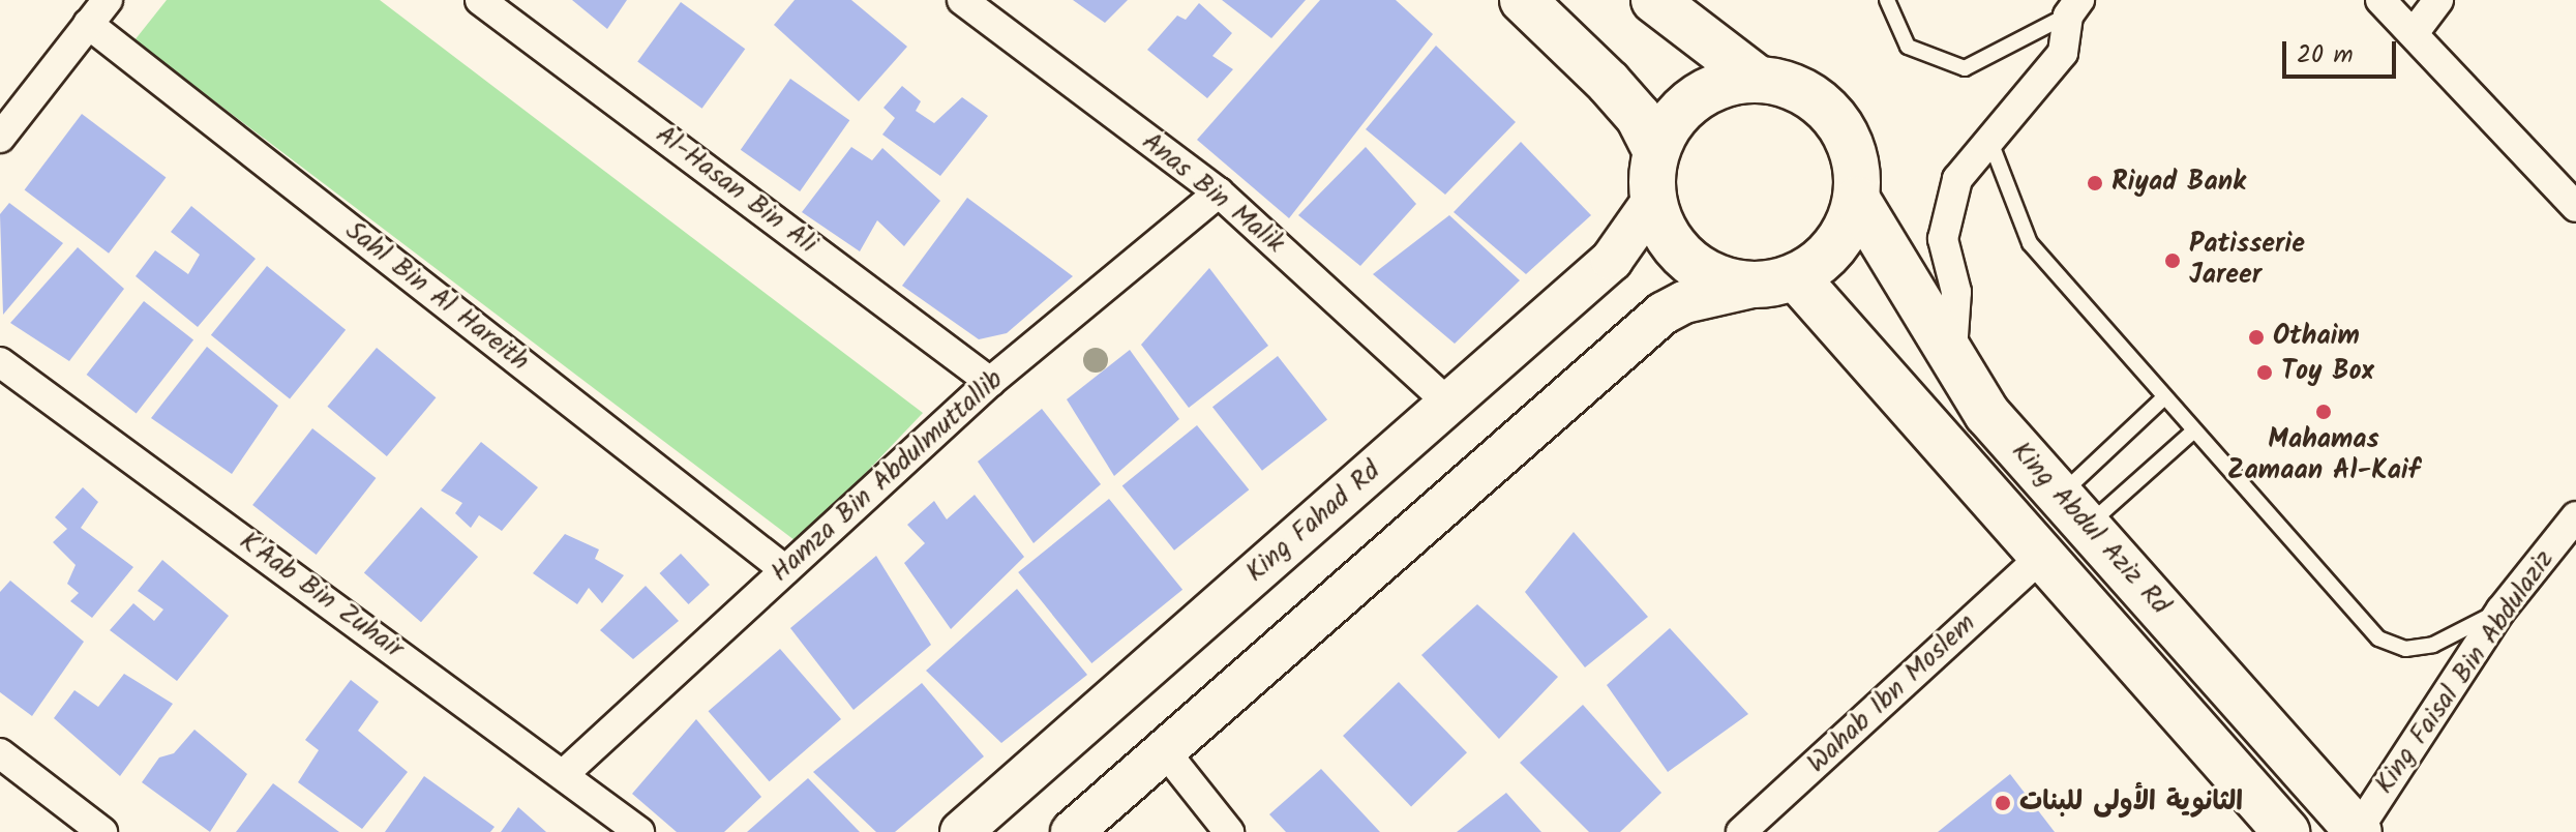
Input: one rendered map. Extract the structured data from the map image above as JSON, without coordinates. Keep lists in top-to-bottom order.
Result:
{
  "streets": {
    "main road": ["King Abdul Aziz Rd"],
    "street": [
      "Al-Hasan Bin Ali",
      "Anas Bin Malik",
      "Sahl Bin Al Hareith",
      "Hamza Bin Abdulmuttallib",
      "King Fahad Rd",
      "K'Aab Bin Zuhair",
      "King Faisal Bin Abdulaziz",
      "Wahab Ibn Moslem"
    ]
  },
  "crossings": [
    ["Al-Hasan Bin Ali", "Hamza Bin Abdulmuttallib"],
    ["Anas Bin Malik", "Hamza Bin Abdulmuttallib"],
    ["Anas Bin Malik", "King Fahad Rd"],
    ["Sahl Bin Al Hareith", "Hamza Bin Abdulmuttallib"],
    ["Hamza Bin Abdulmuttallib", "K'Aab Bin Zuhair"],
    ["King Fahad Rd", "King Abdul Aziz Rd"],
    ["King Abdul Aziz Rd", "King Faisal Bin Abdulaziz"],
    ["King Abdul Aziz Rd", "Wahab Ibn Moslem"]
  ],
  "places": [
    "Riyad Bank",
    "Patisserie Jareer",
    "Othaim",
    "Toy Box",
    "Mahamas Zamaan Al-Kaif",
    "الثانوية الأولى للبنات"
  ],
  "scale_bar": "20 m"
}
